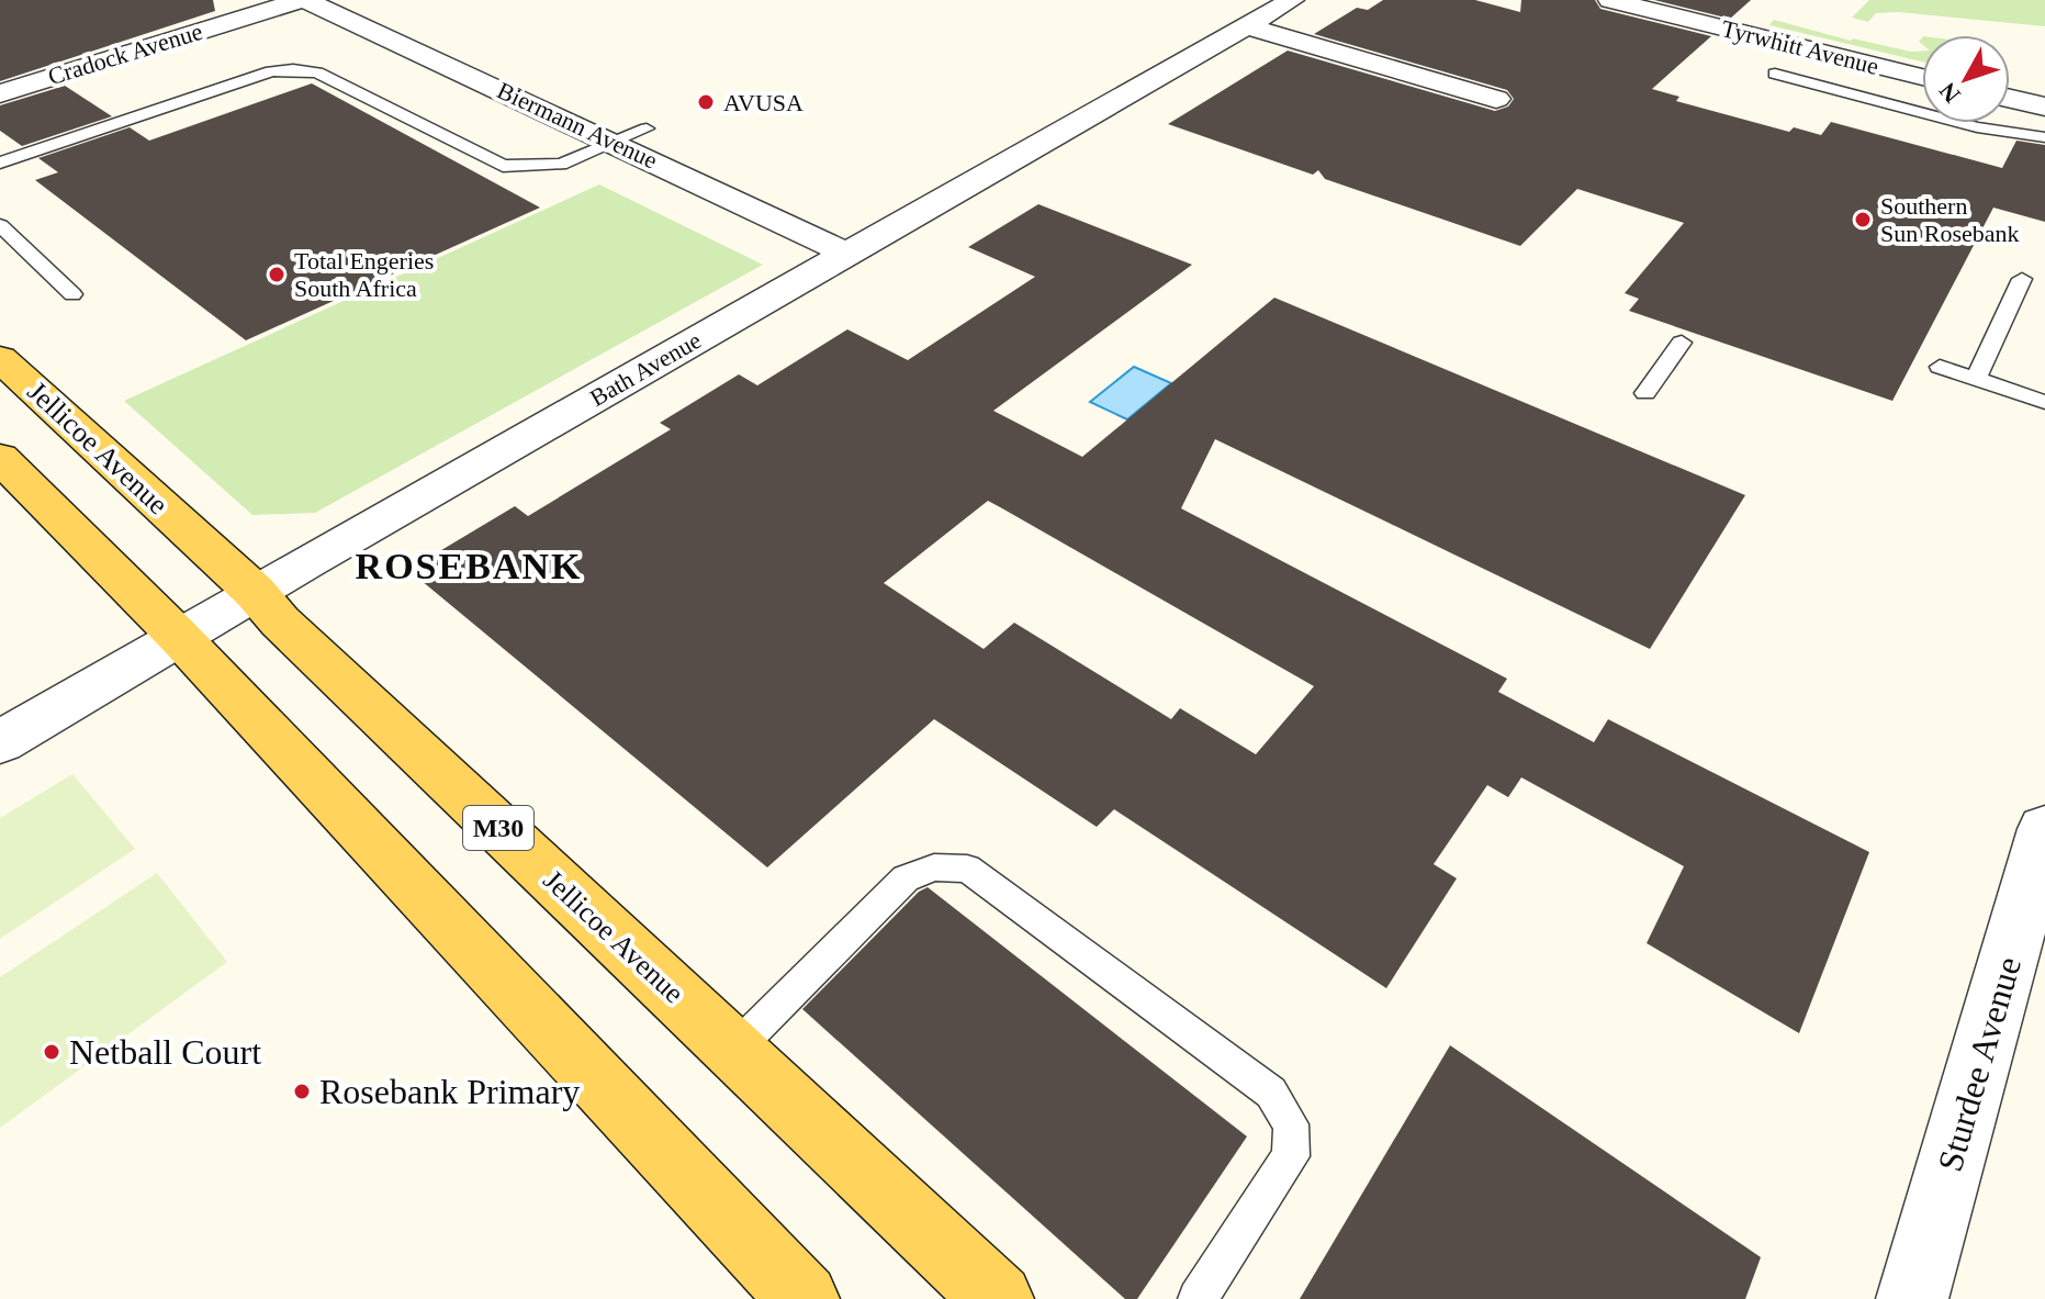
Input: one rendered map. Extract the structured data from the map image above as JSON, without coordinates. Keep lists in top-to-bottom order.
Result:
{
  "streets": {
    "main road": ["Jellicoe Avenue", "M30"],
    "street": [
      "Tyrwhitt Avenue",
      "Cradock Avenue",
      "Biermann Avenue",
      "Bath Avenue",
      "Sturdee Avenue"
    ]
  },
  "crossings": [
    ["Cradock Avenue", "Biermann Avenue"],
    ["Biermann Avenue", "Bath Avenue"],
    ["Bath Avenue", "Jellicoe Avenue"]
  ],
  "districts": ["ROSEBANK"],
  "places": [
    "AVUSA",
    "Southern Sun Rosebank",
    "Total Engeries South Africa",
    "Netball Court",
    "Rosebank Primary"
  ],
  "north": "bottom left"
}
